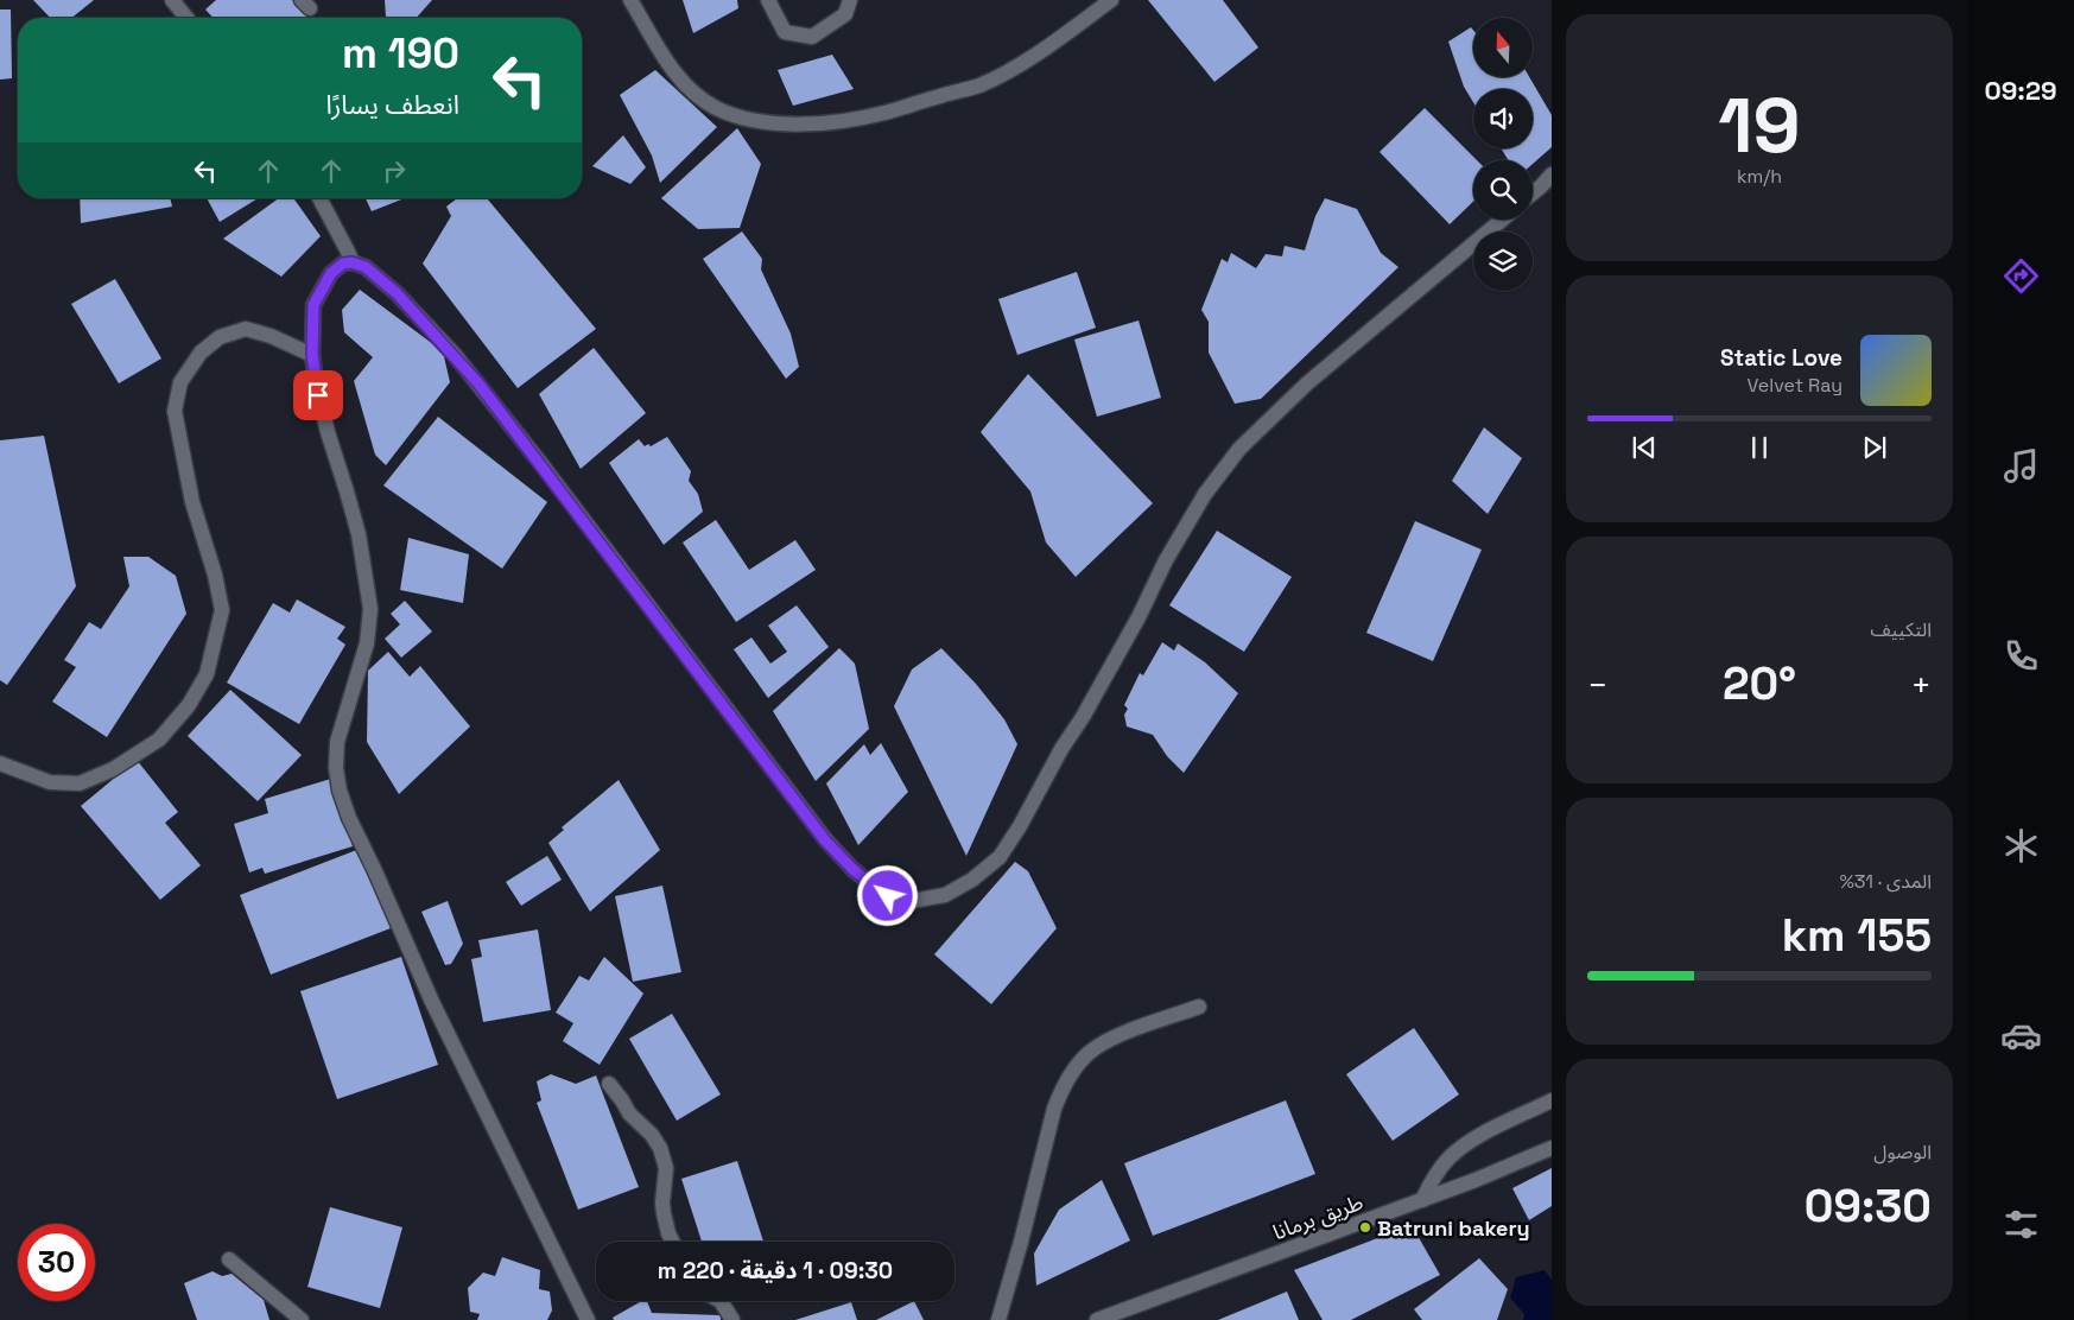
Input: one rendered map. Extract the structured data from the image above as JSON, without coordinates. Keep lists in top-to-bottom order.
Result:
{
  "streets": {
    "street": ["طريق برمانا"]
  },
  "places": ["Batruni bakery"],
  "north": "top",
  "page": {
    "tabs": "09:29",
    "tile": [
      ["19", "km/h"],
      "التكييف",
      ["المدى · 31%", "155 km"],
      ["الوصول", "09:30"]
    ],
    "turn": ["190 m", "انعطف يسارًا"],
    "song": ["Static Love", "Velvet Ray"],
    "heat": ["−", "20°", "+"],
    "limit": "30",
    "trip": "09:30 · 1 دقيقة · 220 m"
  }
}
